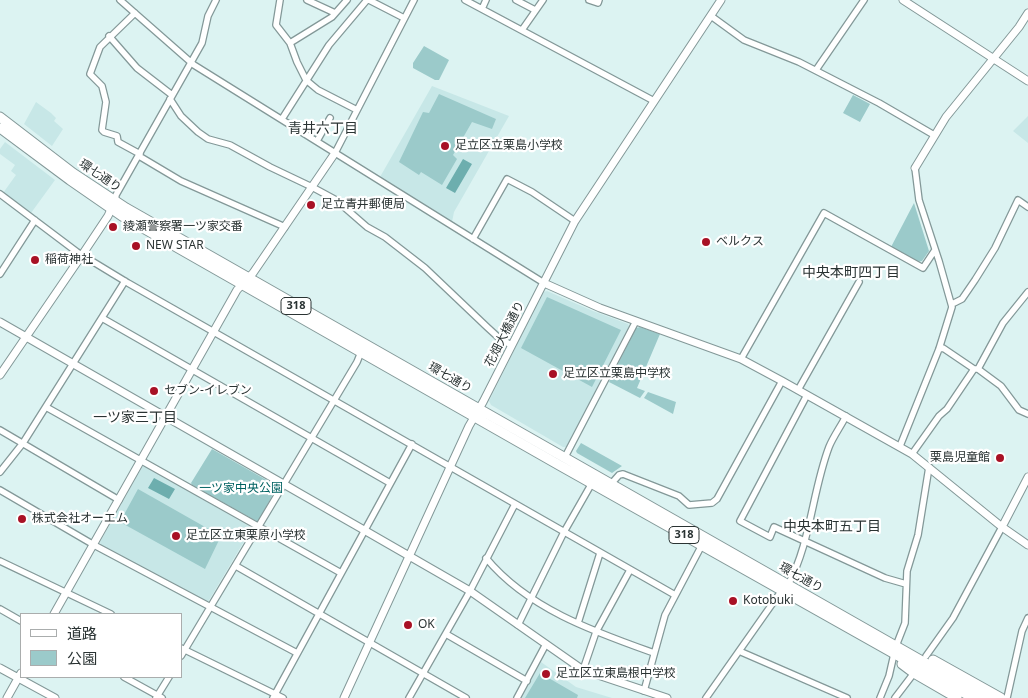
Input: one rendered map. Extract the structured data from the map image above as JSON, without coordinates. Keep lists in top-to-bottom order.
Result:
{
  "streets": {
    "main road": ["環七通り", "318"],
    "street": ["花畑大橋通り"]
  },
  "crossings": [
    ["環七通り", "花畑大橋通り"]
  ],
  "districts": [
    "青井六丁目",
    "中央本町四丁目",
    "一ツ家三丁目",
    "中央本町五丁目"
  ],
  "parks": ["一ツ家中央公園"],
  "places": [
    "足立区立栗島小学校",
    "足立青井郵便局",
    "綾瀬警察署一ツ家交番",
    "ベルクス",
    "NEW STAR",
    "稲荷神社",
    "足立区立栗島中学校",
    "セブン-イレブン",
    "栗島児童館",
    "株式会社オーエム",
    "足立区立東栗原小学校",
    "Kotobuki",
    "OK",
    "足立区立東島根中学校"
  ],
  "legend": ["道路", "公園"]
}
